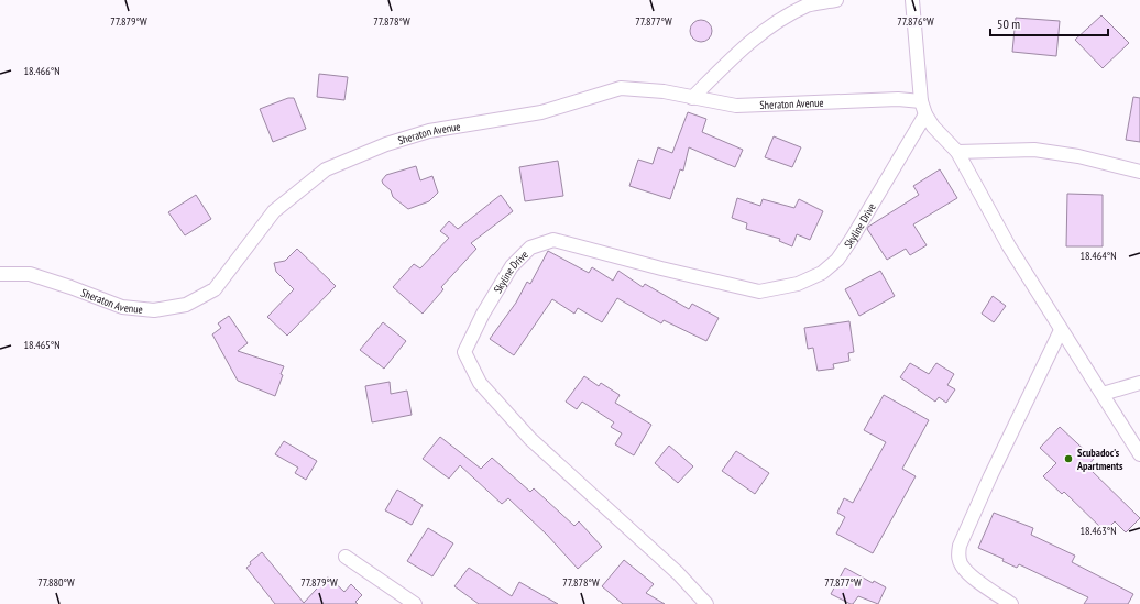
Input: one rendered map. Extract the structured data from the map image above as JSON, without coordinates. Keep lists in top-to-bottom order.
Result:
{
  "streets": {
    "street": ["Sheraton Avenue", "Skyline Drive"]
  },
  "places": ["Scubadoc's Apartments"],
  "scale_bar": "50 m",
  "coordinates": [
    "77.879°W",
    "77.878°W",
    "77.877°W",
    "77.876°W",
    "18.466°N",
    "18.464°N",
    "18.465°N",
    "18.463°N",
    "77.880°W"
  ]
}
